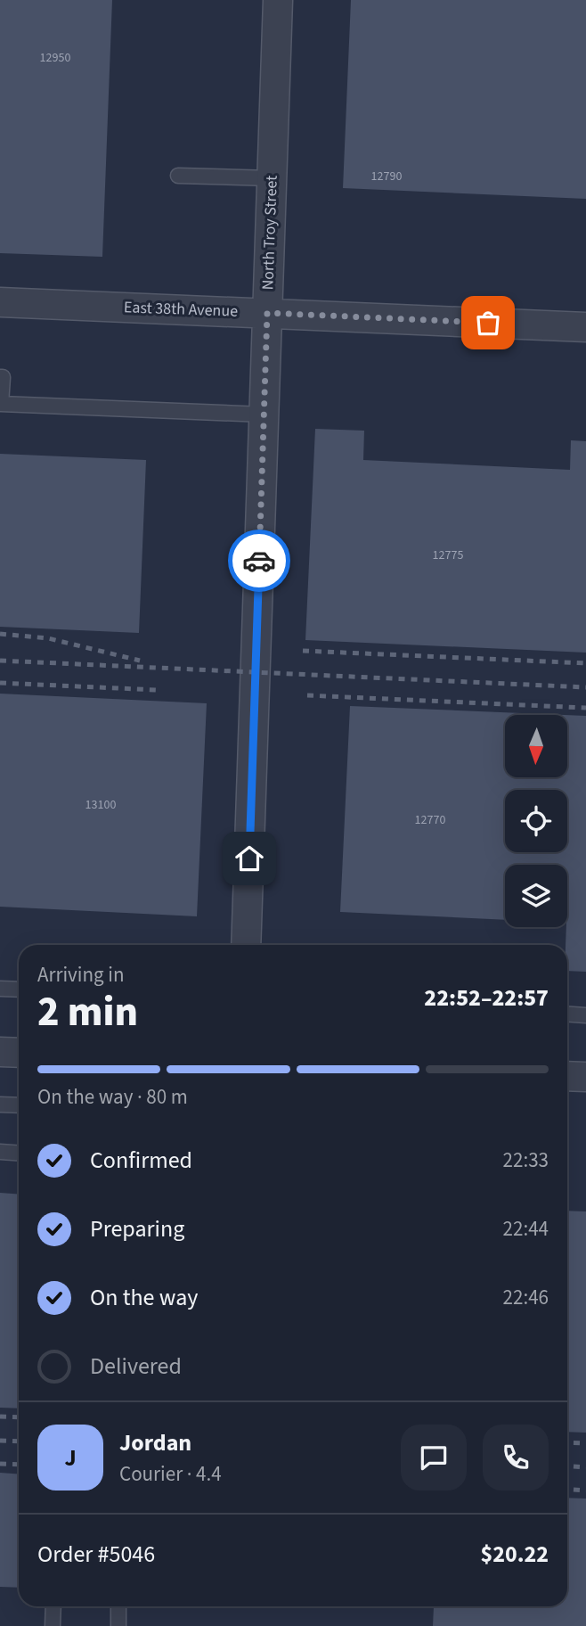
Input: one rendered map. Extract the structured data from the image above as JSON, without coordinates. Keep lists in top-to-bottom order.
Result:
{
  "streets": {
    "street": ["North Troy Street", "East 38th Avenue"]
  },
  "crossings": [
    ["North Troy Street", "East 38th Avenue"]
  ],
  "house_numbers": [
    "12950",
    "12790",
    "12775",
    "13100",
    "12770"
  ],
  "north": "bottom",
  "page": {
    "heading": ["2 min", "Arriving in", "22:52–22:57"],
    "panel": [
      "Jordan",
      "Courier · 4.4",
      "Order #5046",
      "$20.22"
    ],
    "bar": "On the way · 80 m",
    "list": [
      ["Confirmed", "22:33"],
      ["Preparing", "22:44"],
      ["On the way", "22:46"],
      "Delivered"
    ],
    "round": "J"
  }
}
